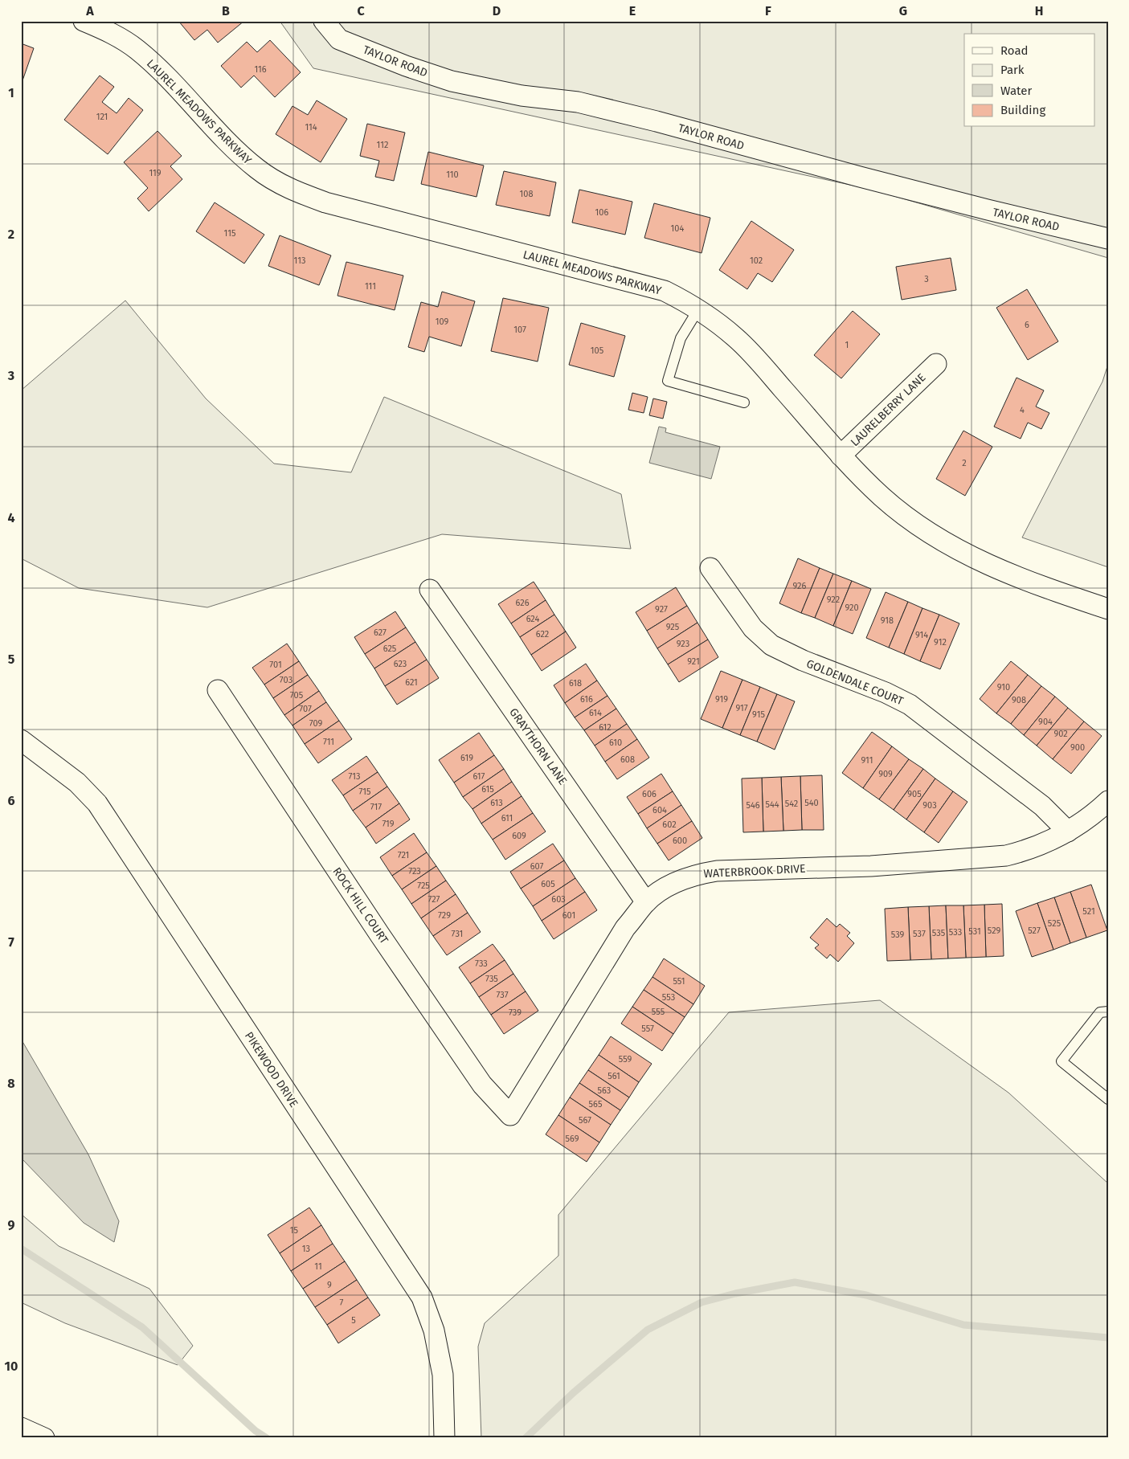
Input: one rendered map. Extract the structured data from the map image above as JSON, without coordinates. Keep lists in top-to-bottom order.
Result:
{
  "streets": {
    "street": [
      "TAYLOR ROAD",
      "LAUREL MEADOWS PARKWAY",
      "LAURELBERRY LANE",
      "GOLDENDALE COURT",
      "GRAYTHORN LANE",
      "WATERBROOK DRIVE",
      "ROCK HILL COURT",
      "PIKEWOOD DRIVE"
    ]
  },
  "crossings": [
    ["LAUREL MEADOWS PARKWAY", "LAURELBERRY LANE"],
    ["GOLDENDALE COURT", "WATERBROOK DRIVE"],
    ["GRAYTHORN LANE", "WATERBROOK DRIVE"],
    ["WATERBROOK DRIVE", "ROCK HILL COURT"]
  ],
  "house_numbers": [
    "116",
    "121",
    "114",
    "112",
    "119",
    "110",
    "108",
    "106",
    "104",
    "115",
    "113",
    "102",
    "3",
    "111",
    "109",
    "6",
    "107",
    "1",
    "105",
    "4",
    "2",
    "926",
    "922",
    "626",
    "920",
    "927",
    "624",
    "918",
    "925",
    "627",
    "622",
    "914",
    "912",
    "923",
    "625",
    "921",
    "623",
    "701",
    "703",
    "621",
    "618",
    "910",
    "705",
    "616",
    "919",
    "908",
    "917",
    "707",
    "614",
    "915",
    "904",
    "709",
    "612",
    "902",
    "711",
    "610",
    "900",
    "619",
    "608",
    "911",
    "909",
    "713",
    "617",
    "615",
    "715",
    "606",
    "905",
    "613",
    "540",
    "542",
    "544",
    "546",
    "903",
    "717",
    "604",
    "611",
    "719",
    "602",
    "609",
    "600",
    "721",
    "607",
    "723",
    "605",
    "725",
    "727",
    "603",
    "521",
    "729",
    "601",
    "525",
    "529",
    "527",
    "531",
    "533",
    "535",
    "731",
    "537",
    "539",
    "733",
    "735",
    "551",
    "737",
    "553",
    "555",
    "739",
    "557",
    "559",
    "561",
    "563",
    "565",
    "567",
    "569",
    "15",
    "13",
    "11",
    "9",
    "7",
    "5"
  ],
  "legend": [
    "Road",
    "Park",
    "Water",
    "Building"
  ],
  "grid": {
    "columns": [
      "A",
      "B",
      "C",
      "D",
      "E",
      "F",
      "G",
      "H"
    ],
    "rows": [
      "1",
      "2",
      "3",
      "4",
      "5",
      "6",
      "7",
      "8",
      "9",
      "10"
    ]
  }
}
